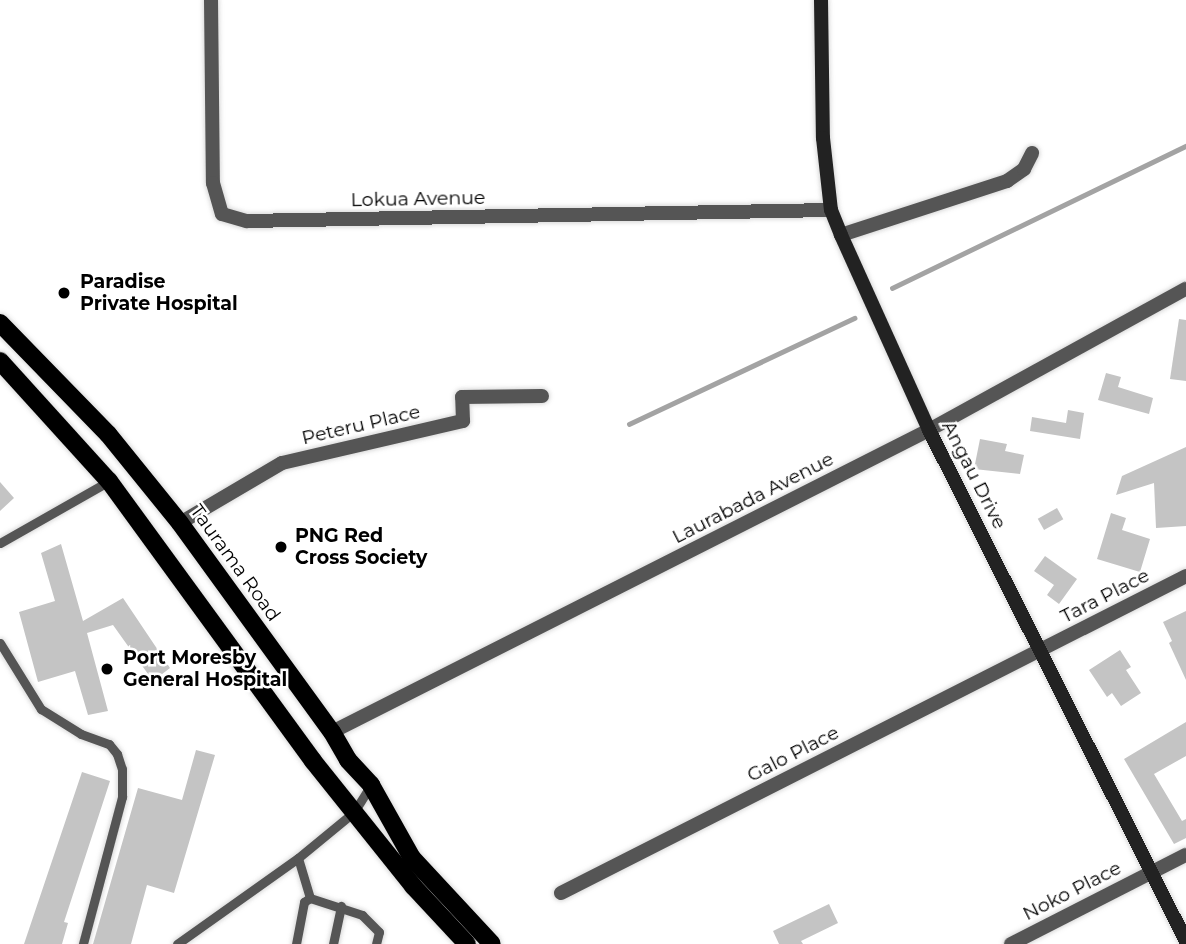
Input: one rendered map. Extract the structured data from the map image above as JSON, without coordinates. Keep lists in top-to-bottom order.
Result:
{
  "streets": {
    "main road": ["Taurama Road"],
    "street": [
      "Lokua Avenue",
      "Peteru Place",
      "Angau Drive",
      "Laurabada Avenue",
      "Tara Place",
      "Galo Place",
      "Noko Place"
    ]
  },
  "crossings": [
    ["Lokua Avenue", "Angau Drive"],
    ["Peteru Place", "Taurama Road"],
    ["Angau Drive", "Laurabada Avenue"],
    ["Angau Drive", "Tara Place"],
    ["Angau Drive", "Galo Place"],
    ["Angau Drive", "Noko Place"],
    ["Laurabada Avenue", "Taurama Road"],
    ["Tara Place", "Galo Place"]
  ],
  "places": ["Paradise Private Hospital", "PNG Red Cross Society", "Port Moresby General Hospital"]
}
